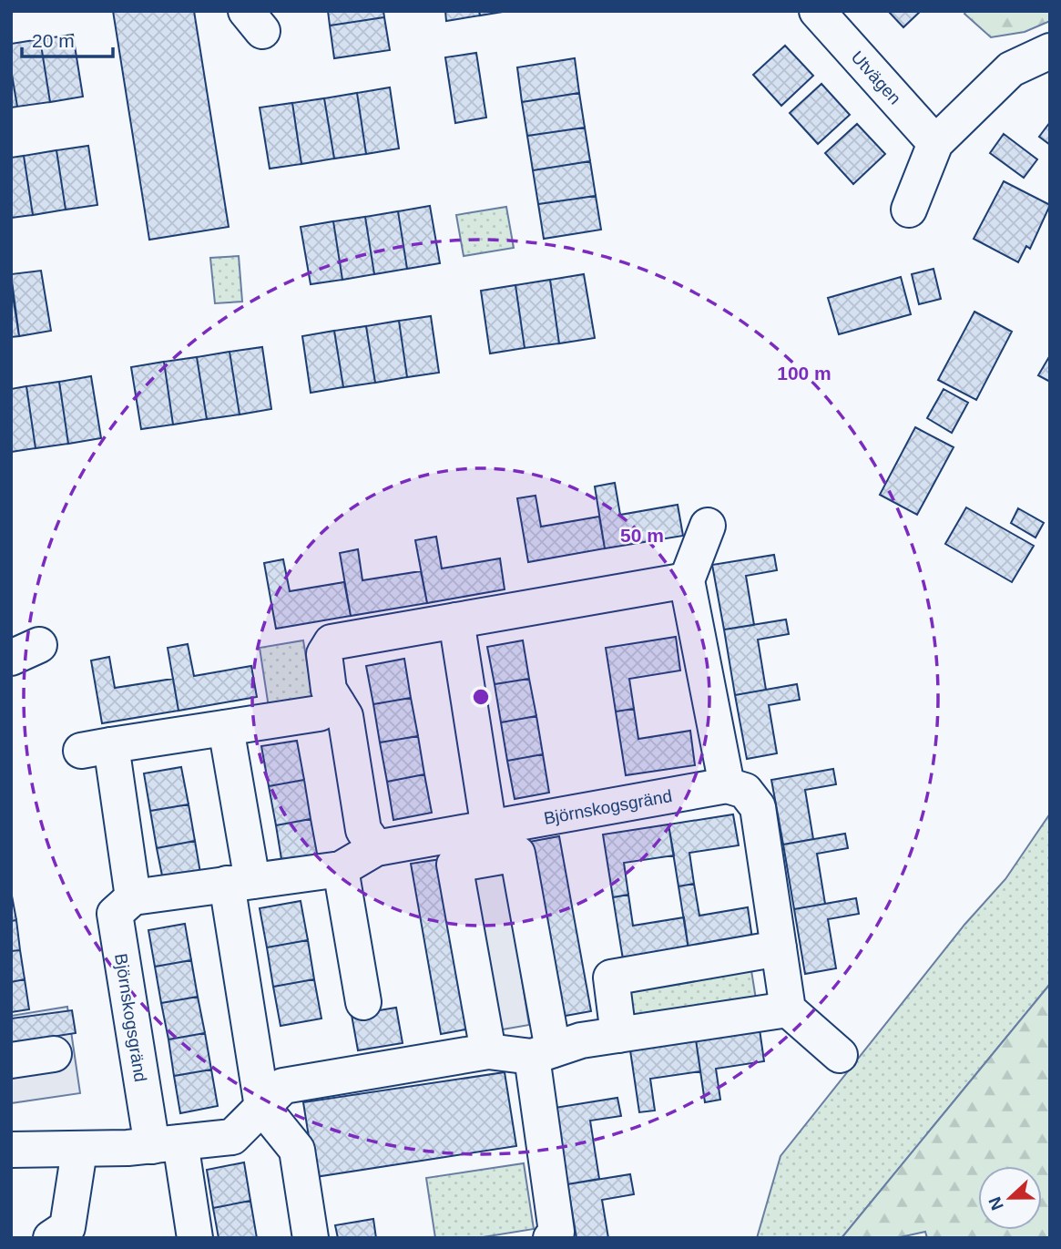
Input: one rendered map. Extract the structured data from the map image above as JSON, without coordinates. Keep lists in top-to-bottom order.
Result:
{
  "streets": {
    "street": ["Utvägen", "Björnskogsgränd"]
  },
  "scale_bar": "20 m",
  "north": "left",
  "rings": ["100 m", "50 m"]
}
